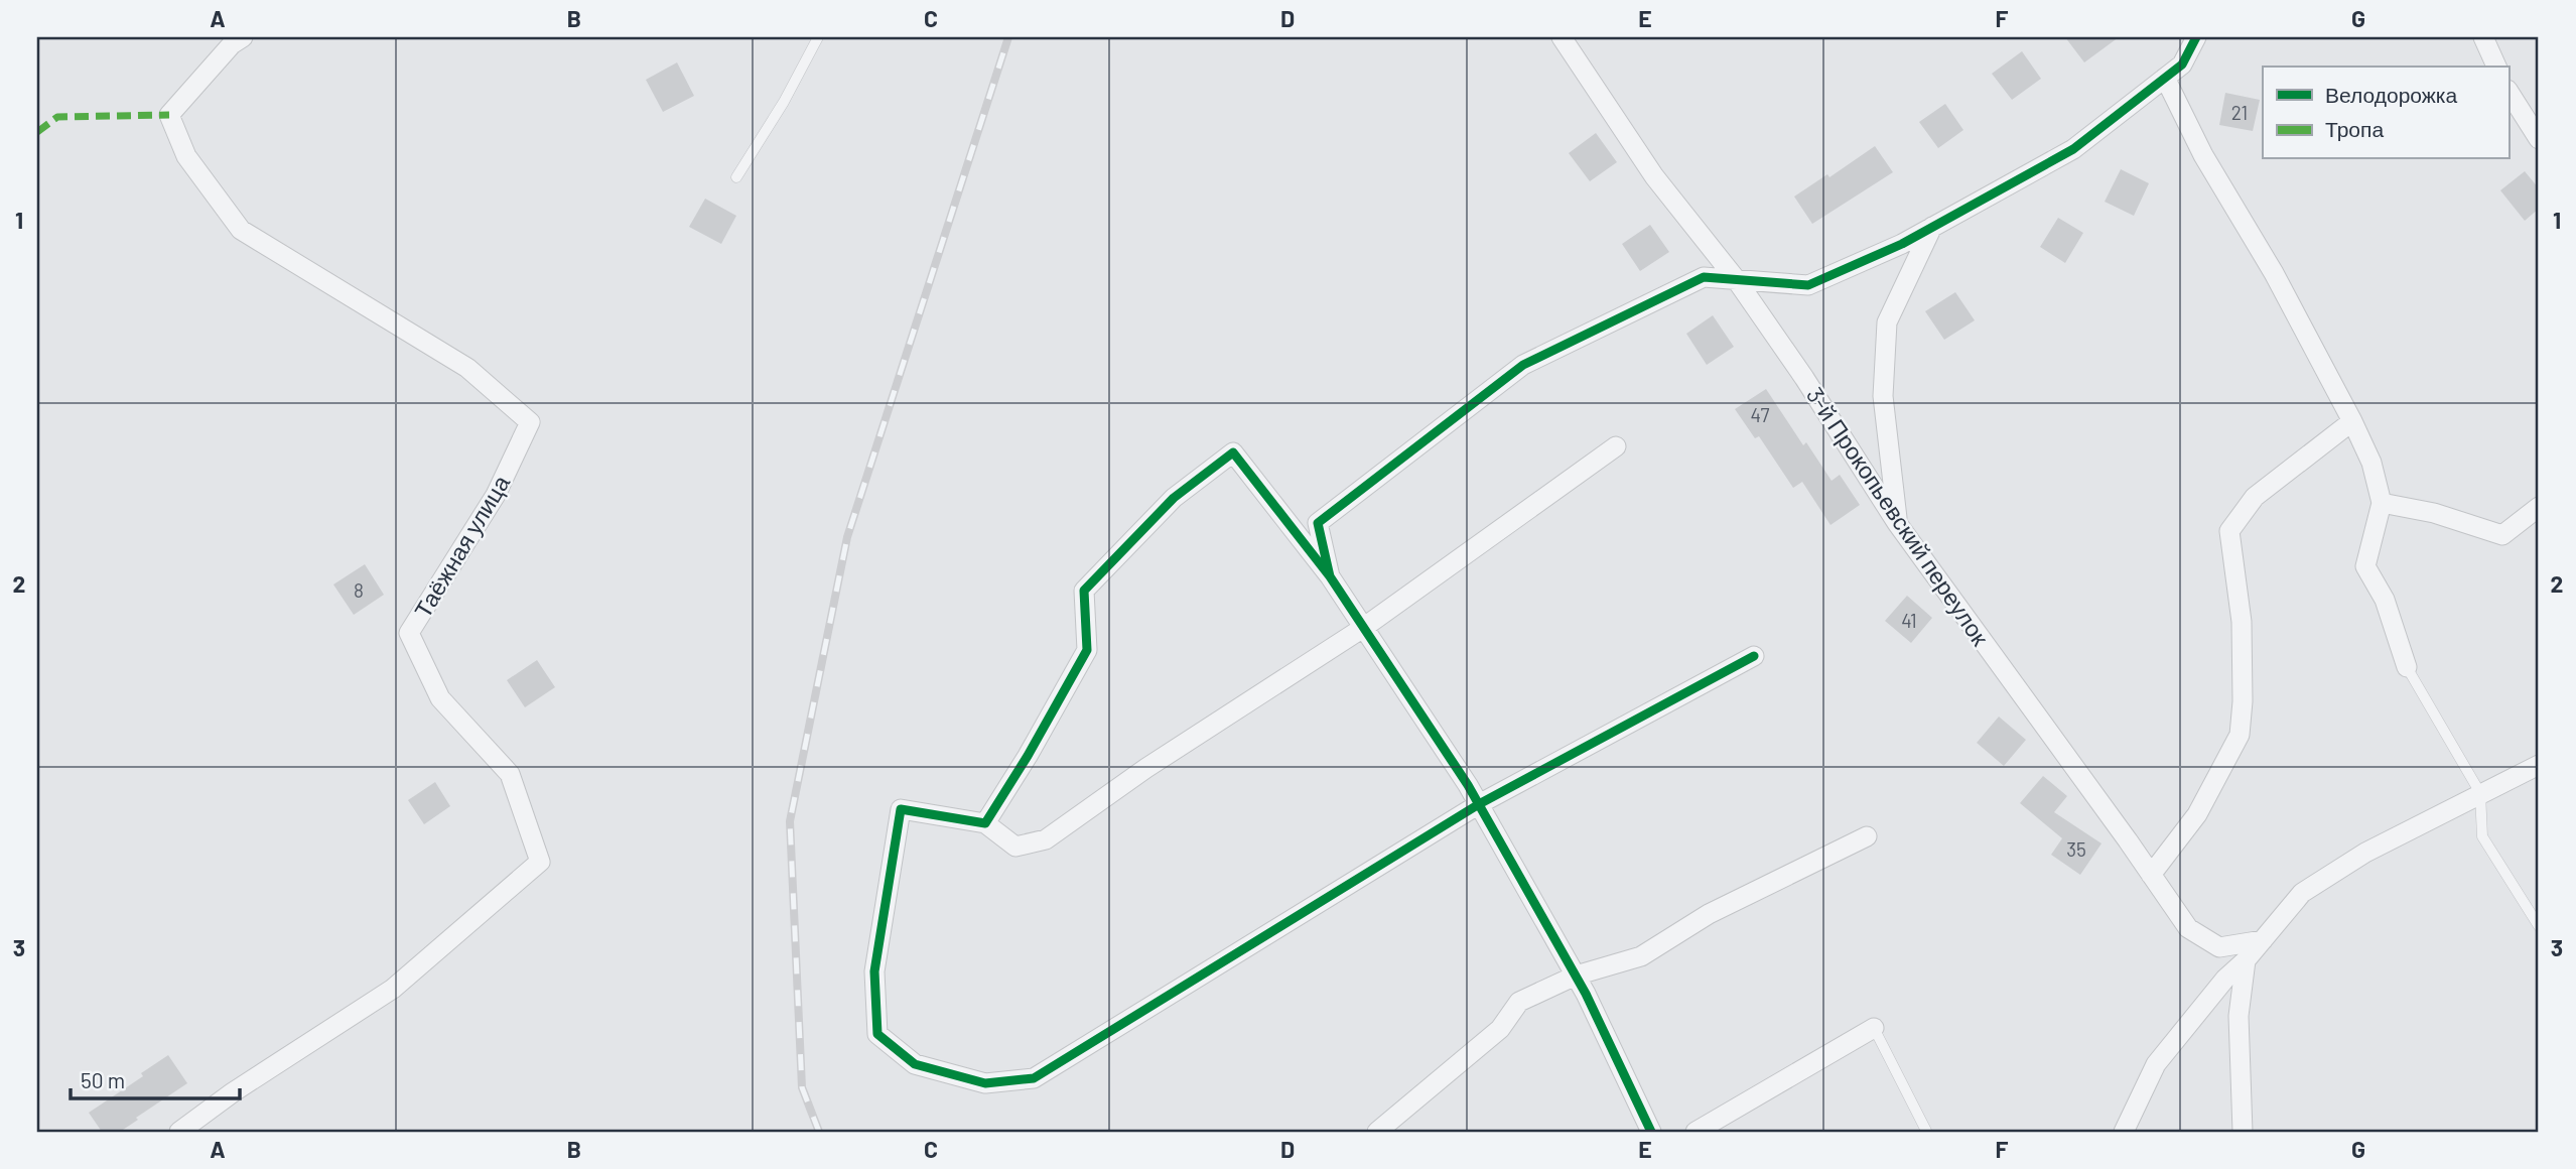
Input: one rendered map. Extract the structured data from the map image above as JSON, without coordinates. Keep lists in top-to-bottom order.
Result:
{
  "streets": {
    "street": ["3-й Прокопьевский переулок", "Таёжная улица"]
  },
  "house_numbers": [
    "21",
    "47",
    "8",
    "41",
    "35"
  ],
  "legend": ["Велодорожка", "Тропа"],
  "scale_bar": "50 m",
  "grid": {
    "columns": [
      "A",
      "B",
      "C",
      "D",
      "E",
      "F",
      "G"
    ],
    "rows": ["1", "2", "3"]
  }
}
